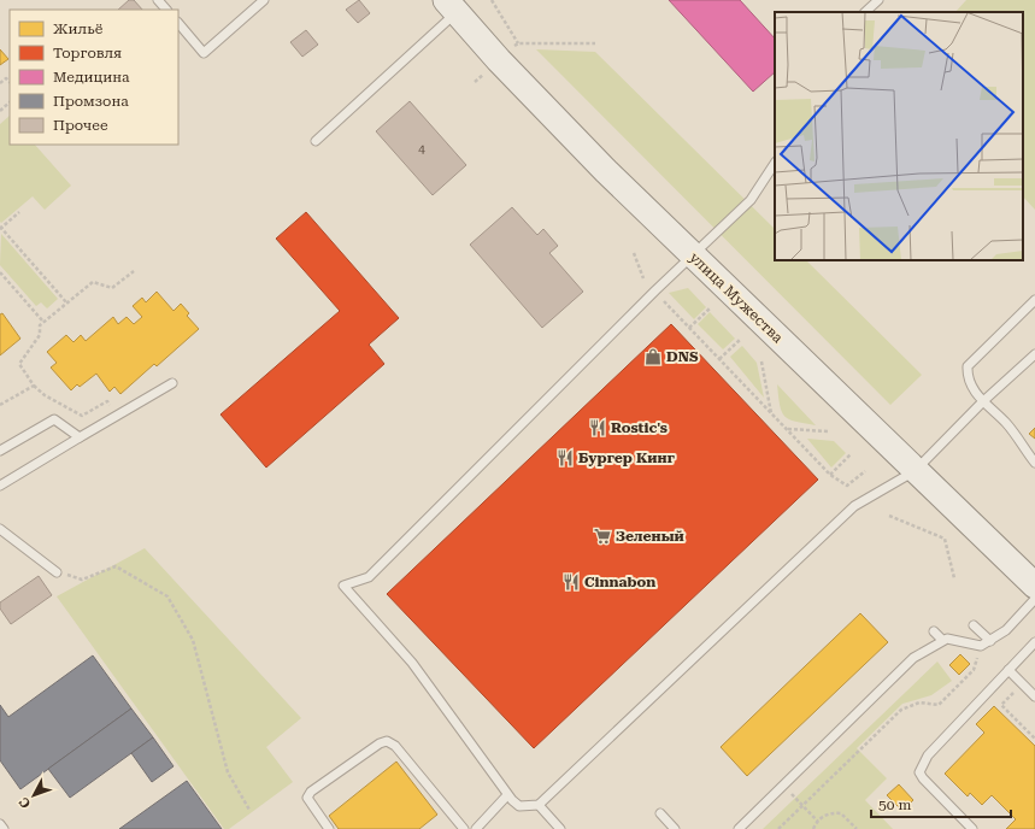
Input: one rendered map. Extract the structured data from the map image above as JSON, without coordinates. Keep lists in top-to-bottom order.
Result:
{
  "streets": {
    "main road": ["улица Мужества"]
  },
  "places": {
    "shop": ["DNS"],
    "restaurant": ["Rostic's", "Бургер Кинг", "Cinnabon"],
    "supermarket": ["Зеленый"]
  },
  "house_numbers": ["4"],
  "legend": [
    "Жильё",
    "Торговля",
    "Медицина",
    "Промзона",
    "Прочее"
  ],
  "scale_bar": "50 m",
  "north": "bottom left"
}
